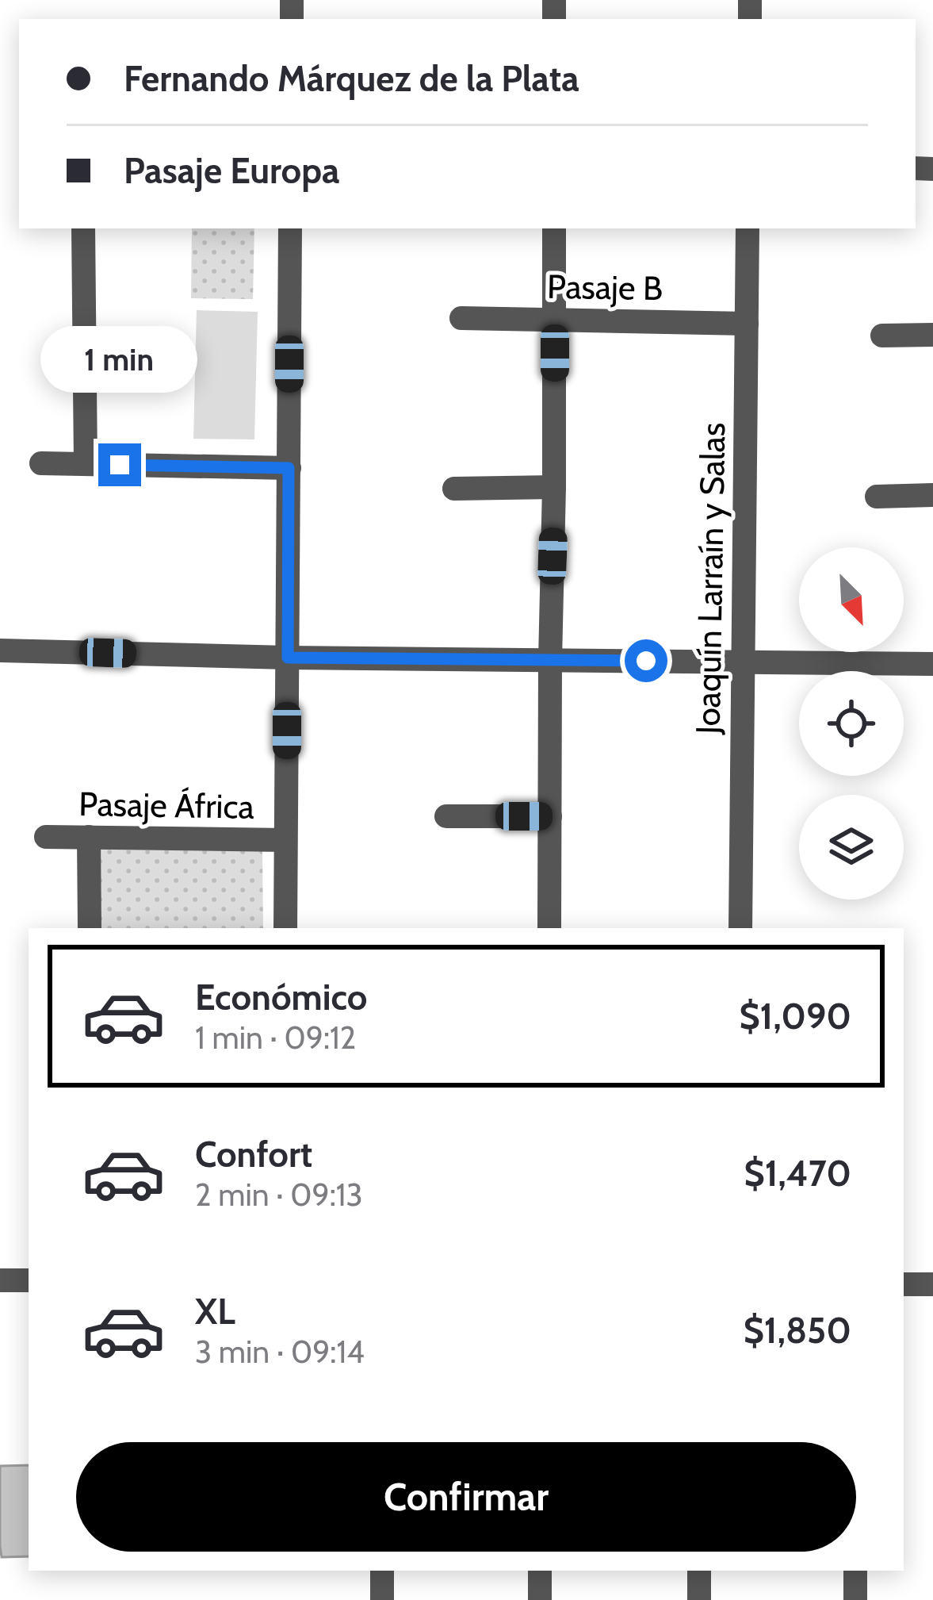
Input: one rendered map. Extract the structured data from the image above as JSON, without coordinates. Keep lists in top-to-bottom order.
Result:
{
  "streets": {
    "street": ["Pasaje B", "Joaquín Larraín y Salas", "Pasaje África"]
  },
  "crossings": [
    ["Pasaje B", "Joaquín Larraín y Salas"]
  ],
  "north": "bottom right",
  "page": {
    "banner": ["Fernando Márquez de la Plata", "Pasaje Europa"],
    "bubble": "1 min",
    "list": [
      {
        "name": "Económico",
        "note": "1 min · 09:12",
        "value": "$1,090"
      },
      {
        "name": "Confort",
        "note": "2 min · 09:13",
        "value": "$1,470"
      },
      {
        "name": "XL",
        "note": "3 min · 09:14",
        "value": "$1,850"
      }
    ],
    "buttons": "Confirmar"
  }
}
